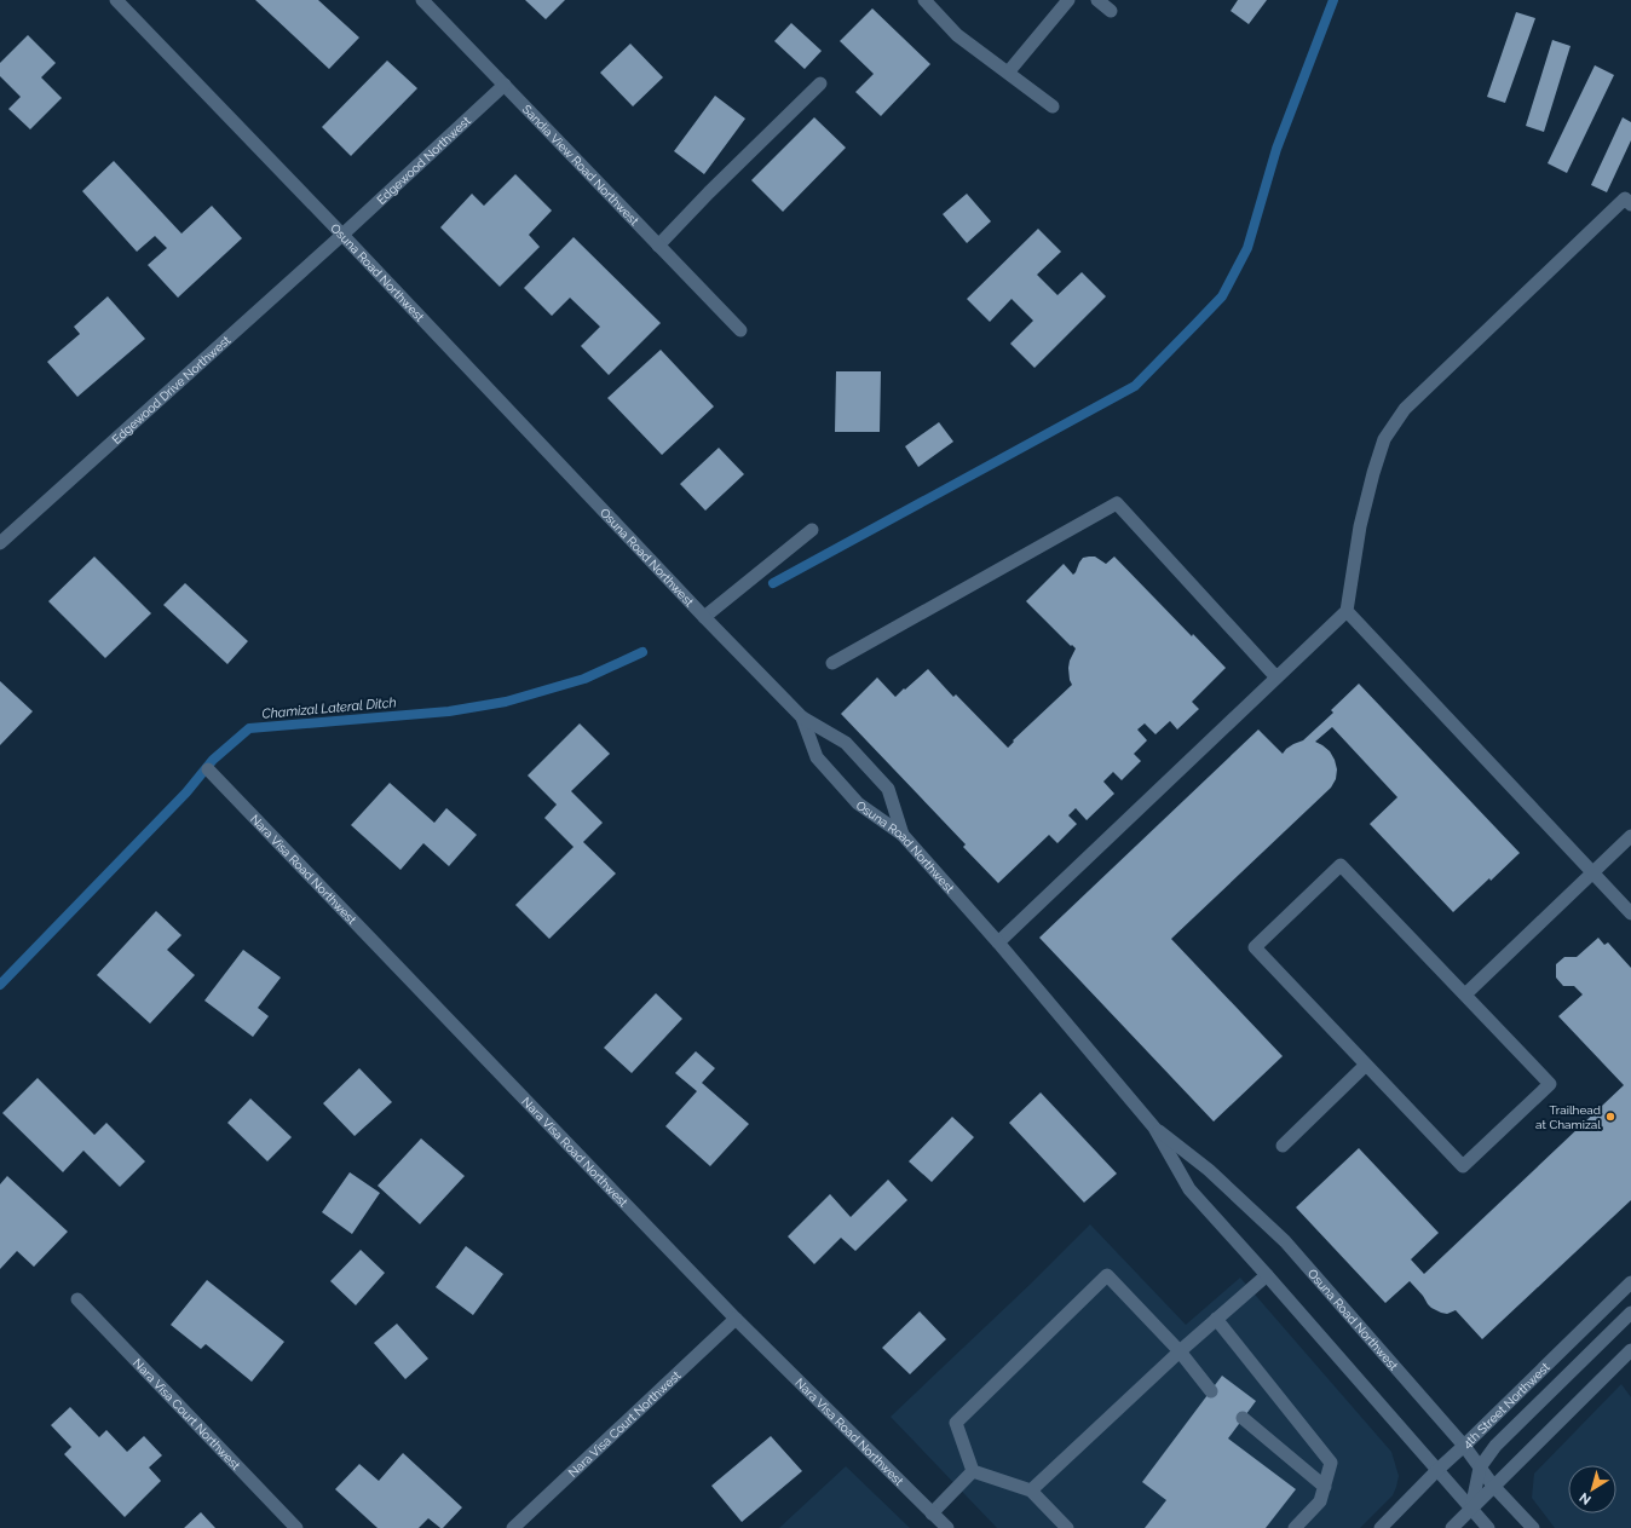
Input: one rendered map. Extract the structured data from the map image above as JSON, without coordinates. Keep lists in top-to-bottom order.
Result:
{
  "streets": {
    "main road": [
      "Edgewood Northwest",
      "Sandia View Road Northwest",
      "Osuna Road Northwest",
      "Edgewood Drive Northwest",
      "Nara Visa Road Northwest",
      "4th Street Northwest",
      "Nara Visa Court Northwest"
    ]
  },
  "crossings": [
    ["Edgewood Northwest", "Sandia View Road Northwest"],
    ["Edgewood Northwest", "Osuna Road Northwest"],
    ["Edgewood Northwest", "Edgewood Drive Northwest"],
    ["Osuna Road Northwest", "Edgewood Drive Northwest"],
    ["Osuna Road Northwest", "4th Street Northwest"],
    ["Nara Visa Road Northwest", "Nara Visa Court Northwest"]
  ],
  "water": ["Chamizal Lateral Ditch"],
  "places": ["Trailhead at Chamizal"],
  "north": "bottom left"
}
